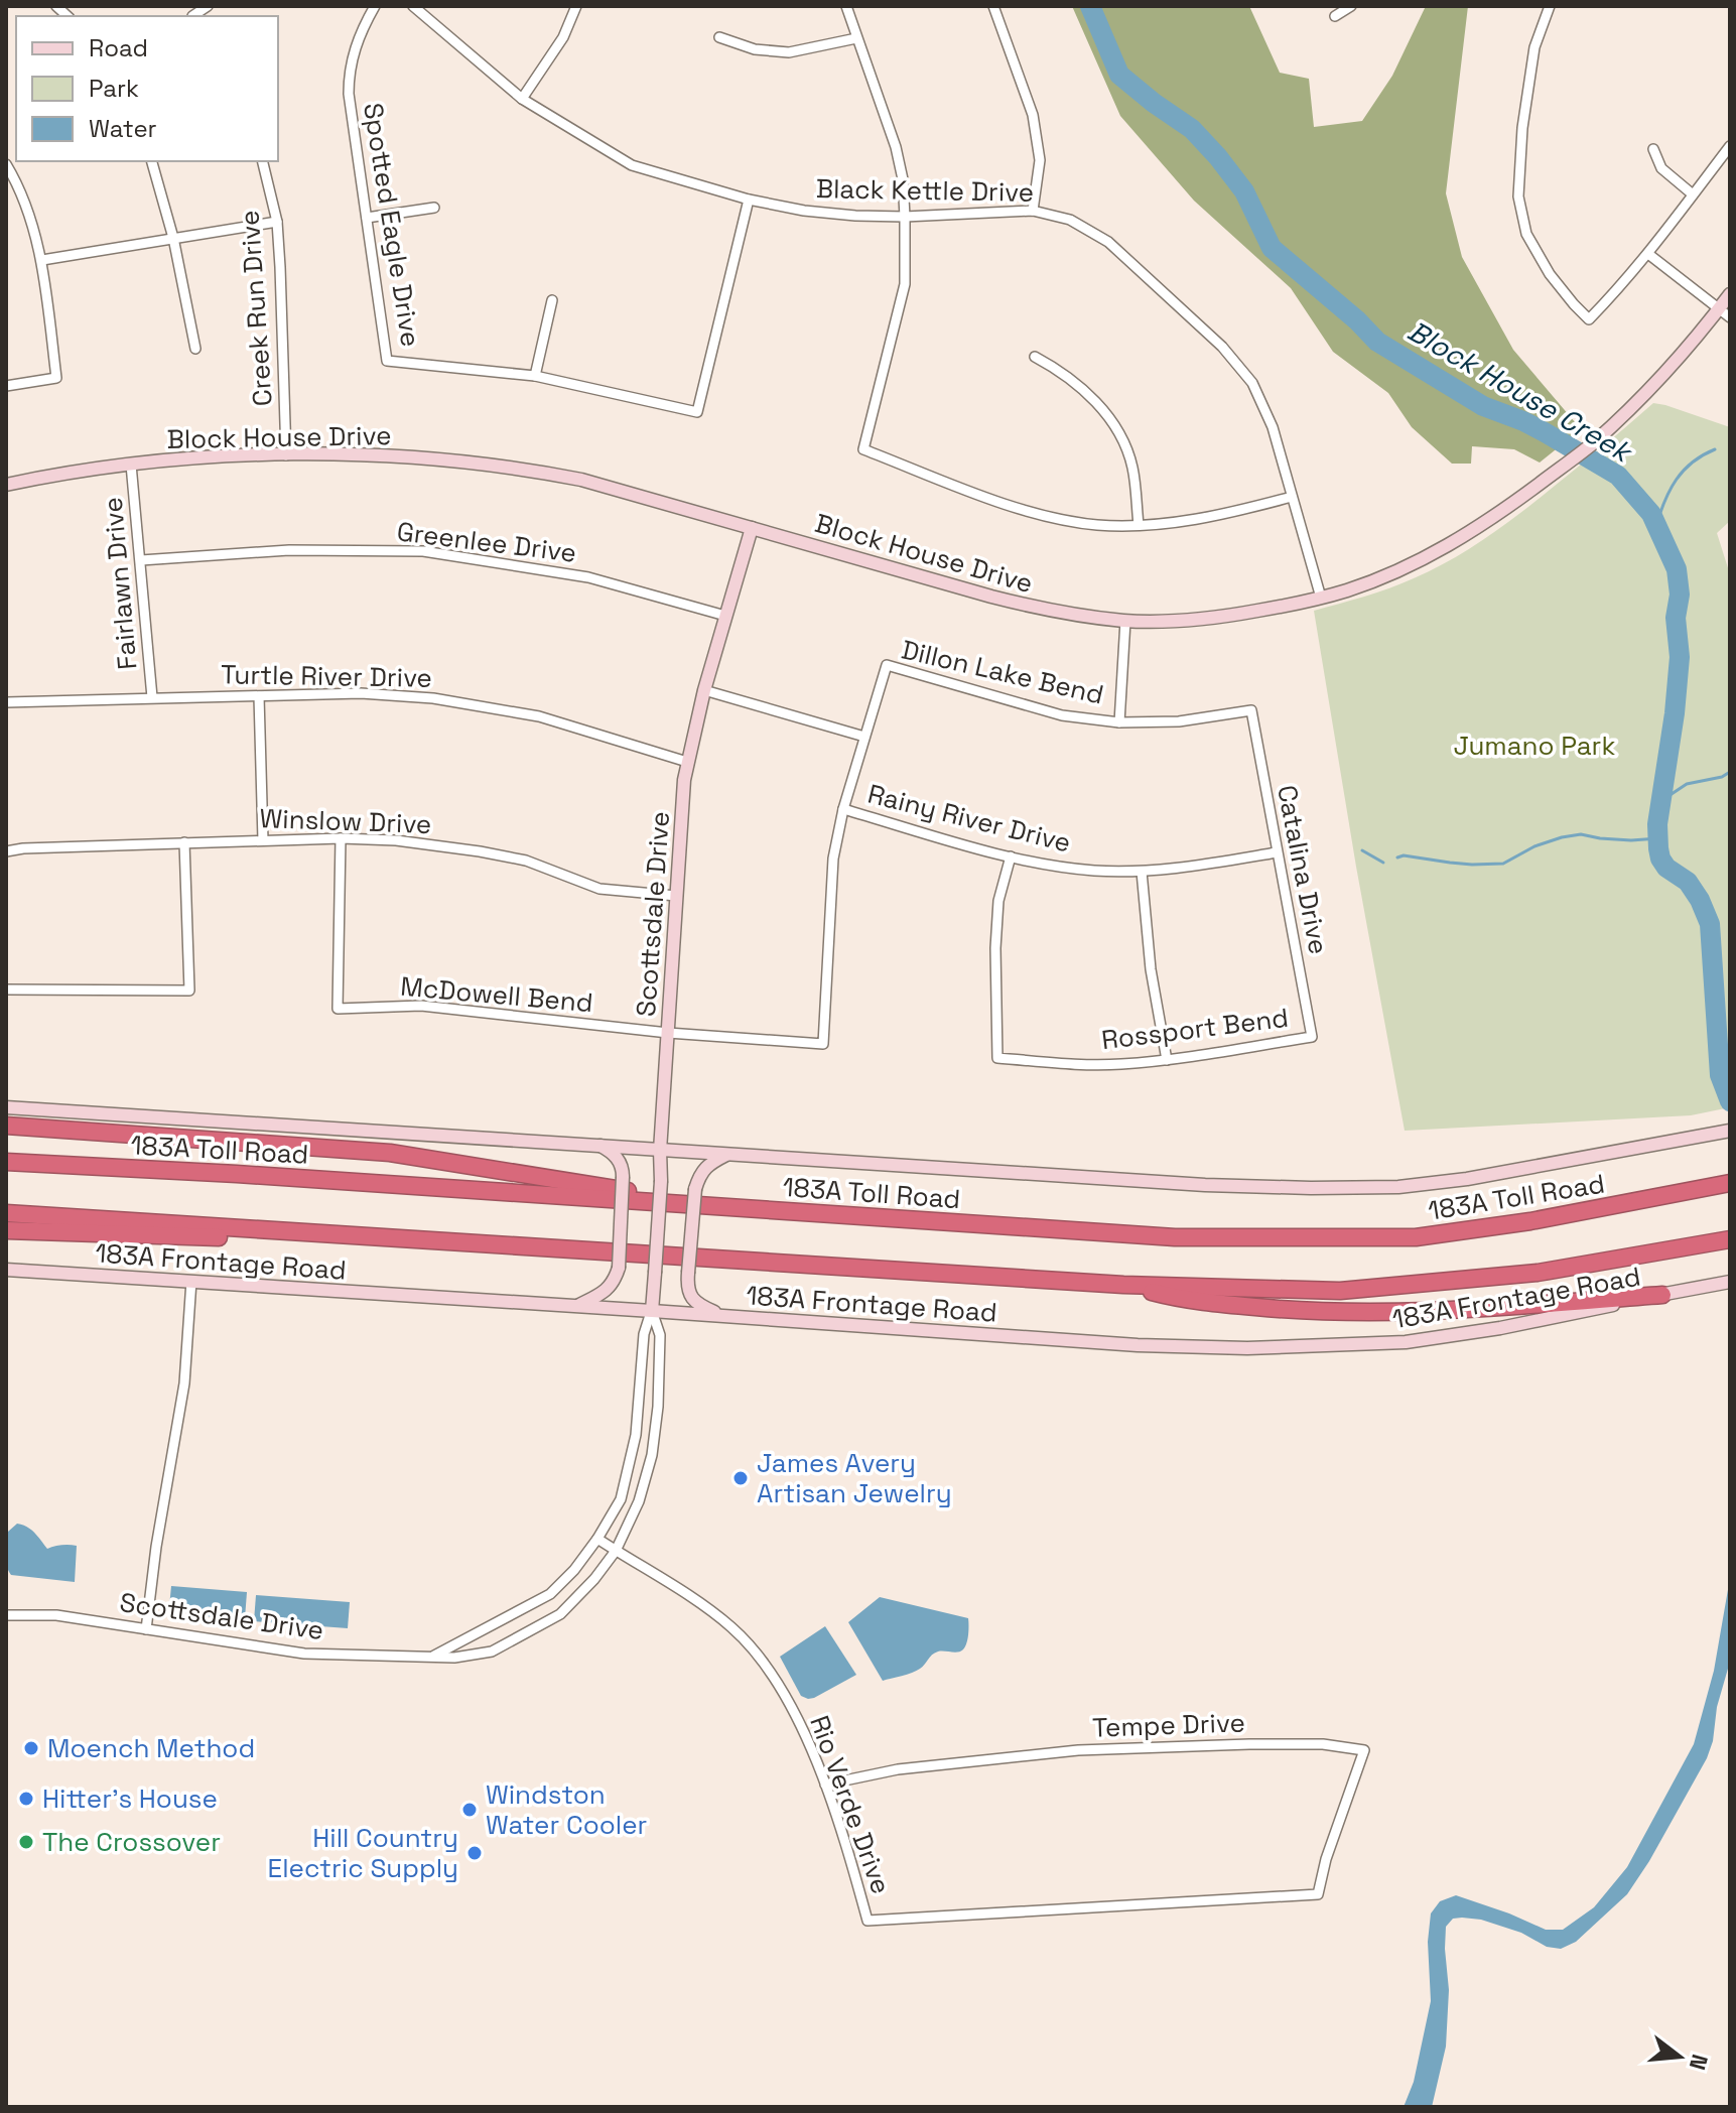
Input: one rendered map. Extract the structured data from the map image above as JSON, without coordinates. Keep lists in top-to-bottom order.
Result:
{
  "streets": {
    "highway": ["183A Toll Road"],
    "main road": ["Block House Drive", "Scottsdale Drive", "183A Frontage Road"],
    "street": [
      "Black Kettle Drive",
      "Spotted Eagle Drive",
      "Creek Run Drive",
      "Greenlee Drive",
      "Fairlawn Drive",
      "Dillon Lake Bend",
      "Turtle River Drive",
      "Rainy River Drive",
      "Winslow Drive",
      "Catalina Drive",
      "McDowell Bend",
      "Rossport Bend",
      "Tempe Drive",
      "Rio Verde Drive"
    ]
  },
  "crossings": [
    ["Black Kettle Drive", "Spotted Eagle Drive"],
    ["Black Kettle Drive", "Block House Drive"],
    ["Creek Run Drive", "Block House Drive"],
    ["Block House Drive", "Fairlawn Drive"],
    ["Block House Drive", "Scottsdale Drive"],
    ["Greenlee Drive", "Fairlawn Drive"],
    ["Greenlee Drive", "Scottsdale Drive"],
    ["Fairlawn Drive", "Turtle River Drive"],
    ["Dillon Lake Bend", "Rainy River Drive"],
    ["Dillon Lake Bend", "Catalina Drive"],
    ["Dillon Lake Bend", "McDowell Bend"],
    ["Turtle River Drive", "Scottsdale Drive"],
    ["Rainy River Drive", "Catalina Drive"],
    ["Rainy River Drive", "Rossport Bend"],
    ["Winslow Drive", "Scottsdale Drive"],
    ["Winslow Drive", "McDowell Bend"],
    ["Catalina Drive", "Rossport Bend"],
    ["Scottsdale Drive", "McDowell Bend"],
    ["Scottsdale Drive", "183A Frontage Road"],
    ["Scottsdale Drive", "Rio Verde Drive"],
    ["Tempe Drive", "Rio Verde Drive"]
  ],
  "water": ["Block House Creek"],
  "parks": ["Jumano Park"],
  "places": [
    "James Avery Artisan Jewelry",
    "Moench Method",
    "Hitter's House",
    "Windston Water Cooler",
    "The Crossover",
    "Hill Country Electric Supply"
  ],
  "legend": ["Road", "Park", "Water"],
  "north": "right"
}
